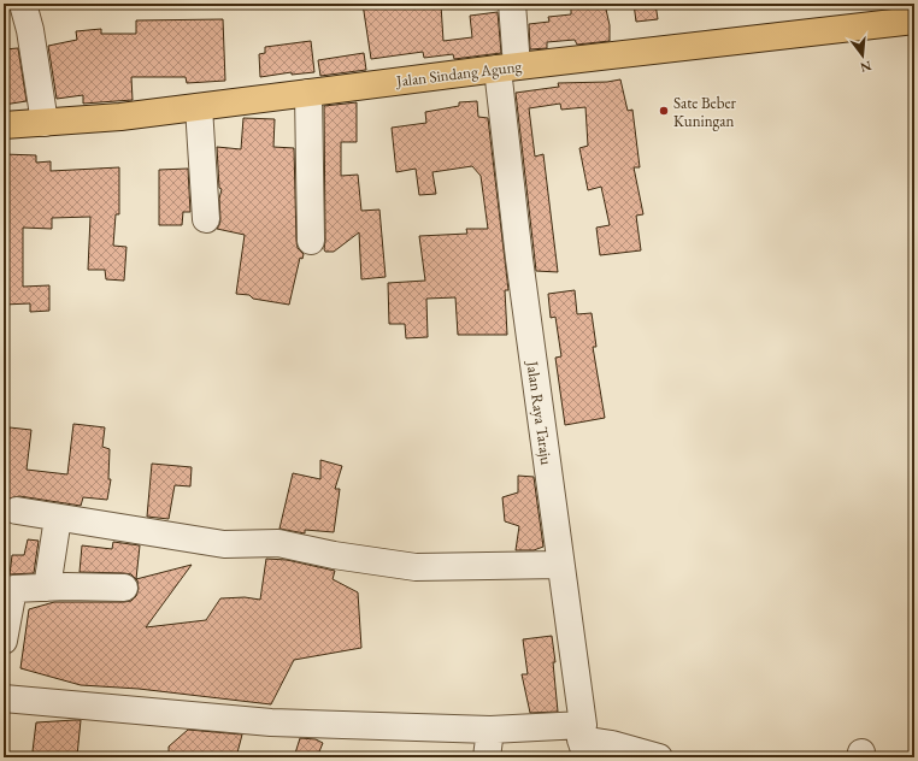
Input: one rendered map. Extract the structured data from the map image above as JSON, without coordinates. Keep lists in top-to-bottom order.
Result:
{
  "streets": {
    "main road": ["Jalan Sindang Agung"],
    "street": ["Jalan Raya Taraju"]
  },
  "crossings": [
    ["Jalan Sindang Agung", "Jalan Raya Taraju"]
  ],
  "places": ["Sate Beber Kuningan"],
  "north": "bottom"
}
